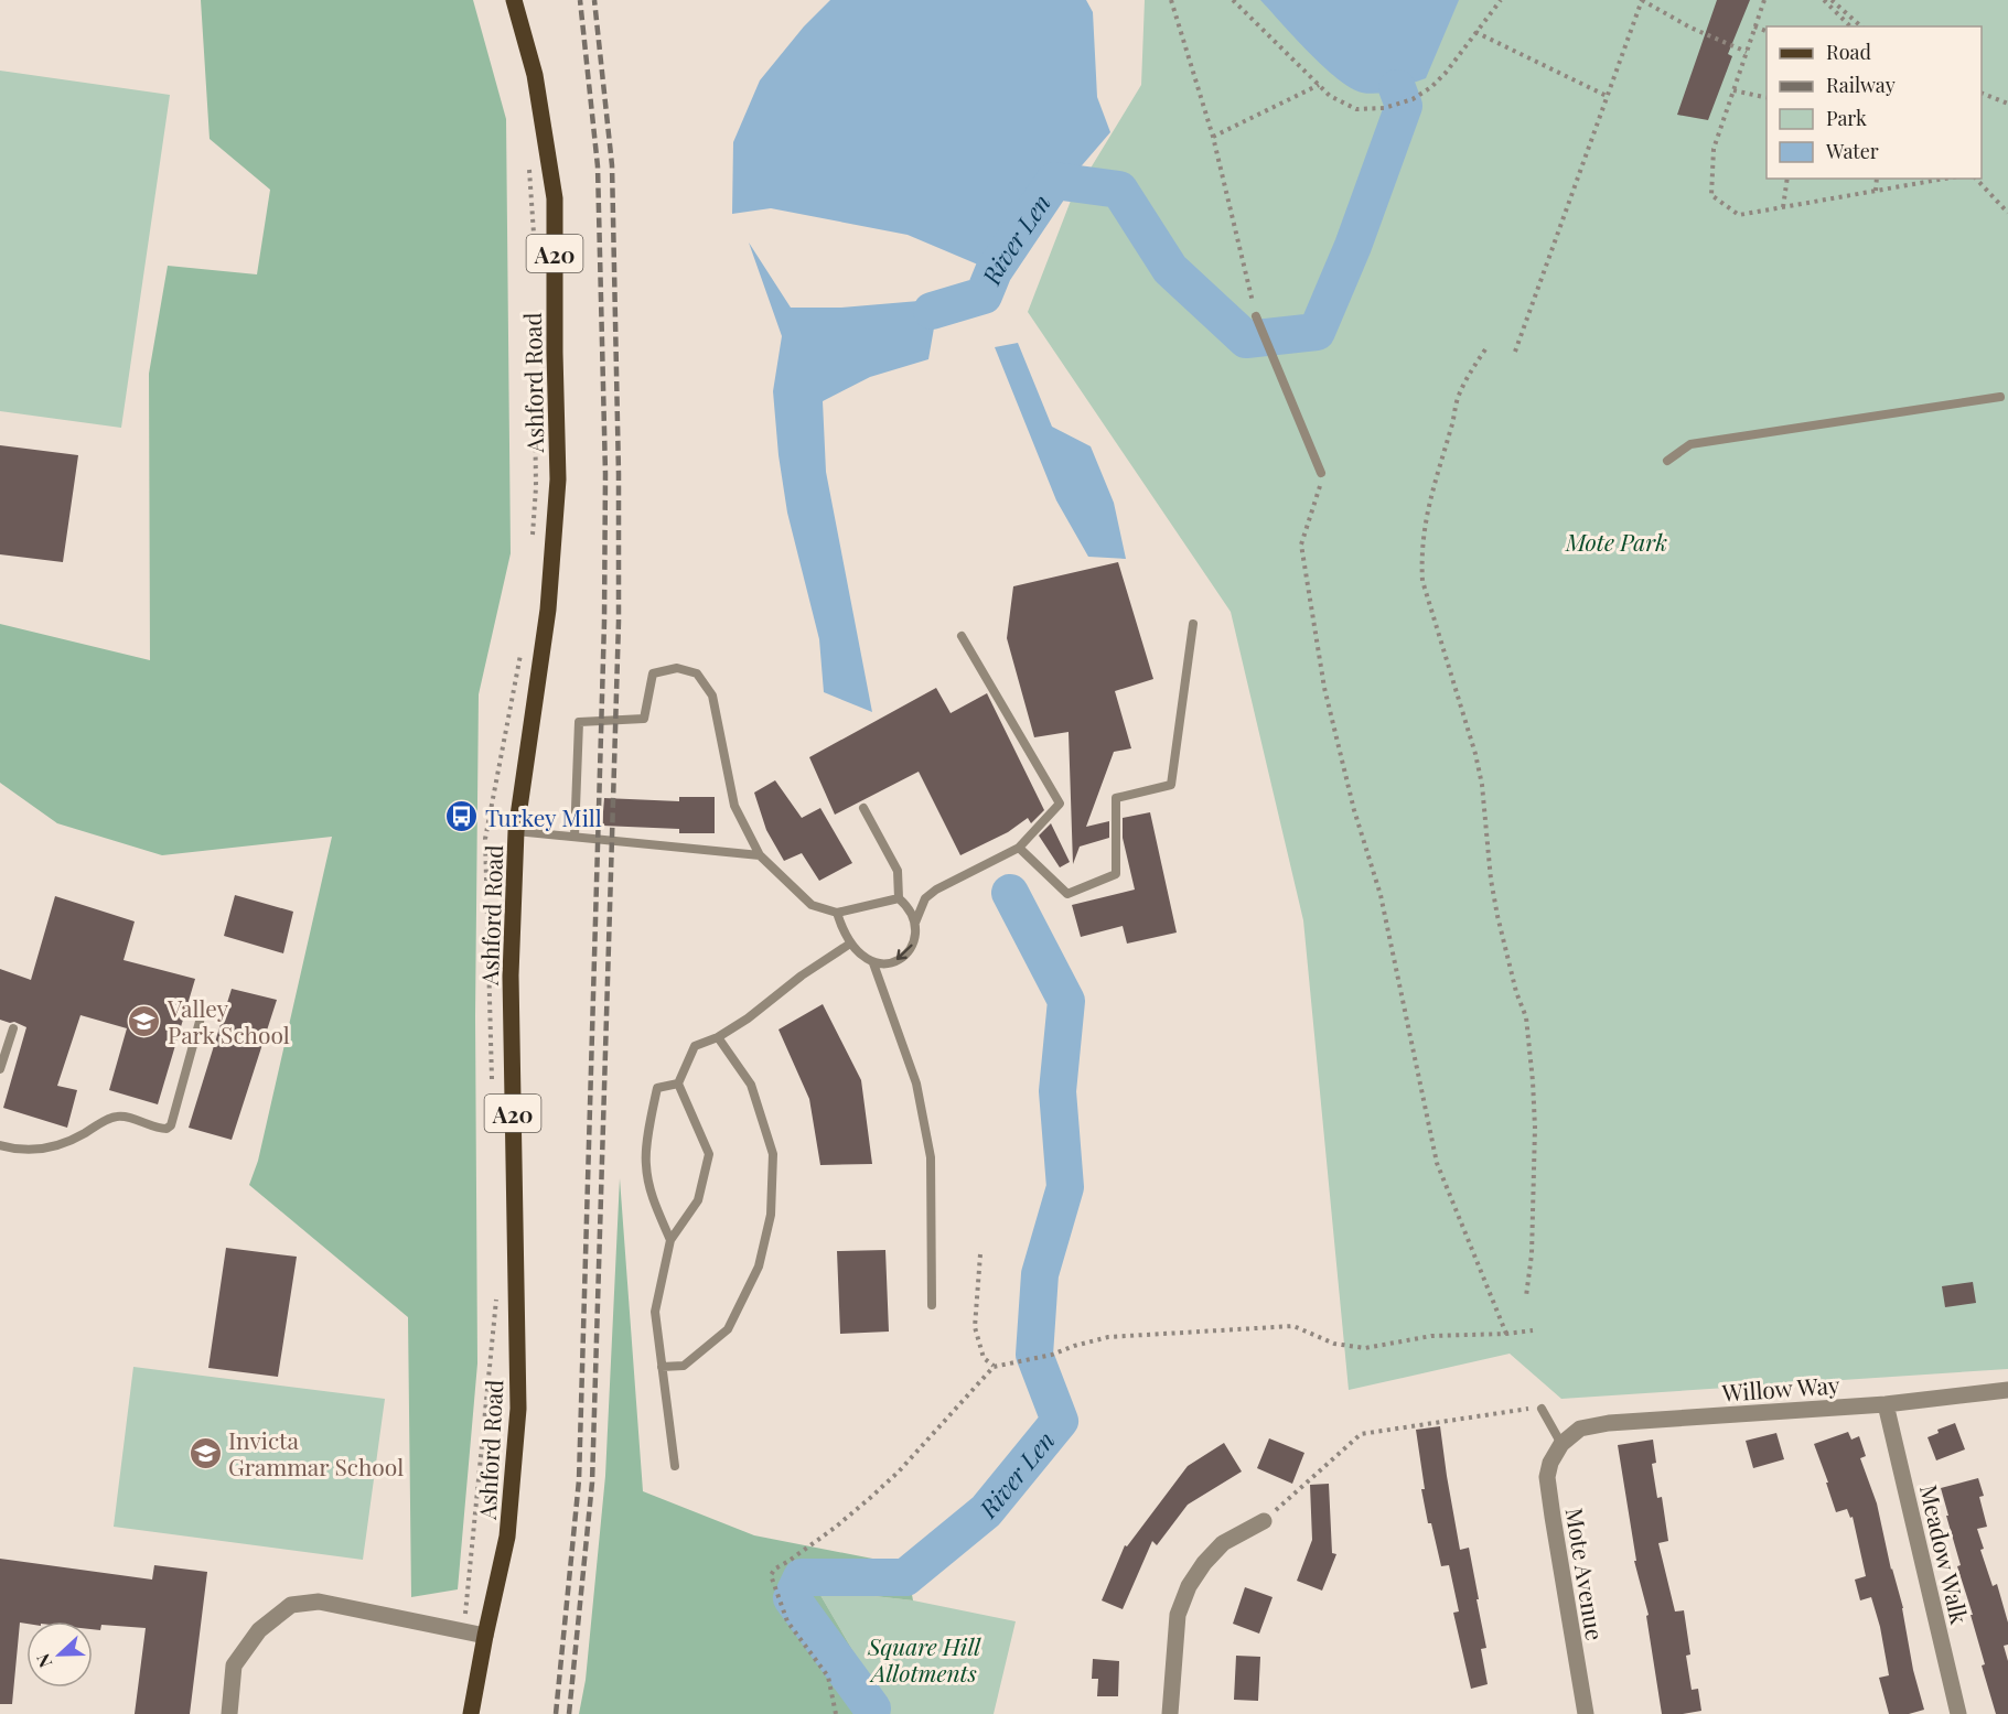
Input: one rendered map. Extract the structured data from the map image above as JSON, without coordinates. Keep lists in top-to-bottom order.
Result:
{
  "streets": {
    "main road": ["A20", "Ashford Road"],
    "street": ["Willow Way", "Meadow Walk", "Mote Avenue"]
  },
  "crossings": [
    ["Willow Way", "Meadow Walk"],
    ["Willow Way", "Mote Avenue"]
  ],
  "water": ["River Len"],
  "parks": ["Mote Park", "Square Hill Allotments"],
  "places": {
    "bus stop": ["Turkey Mill"],
    "school or university": ["Valley Park School", "Invicta Grammar School"]
  },
  "legend": [
    "Road",
    "Railway",
    "Park",
    "Water"
  ],
  "north": "left"
}
